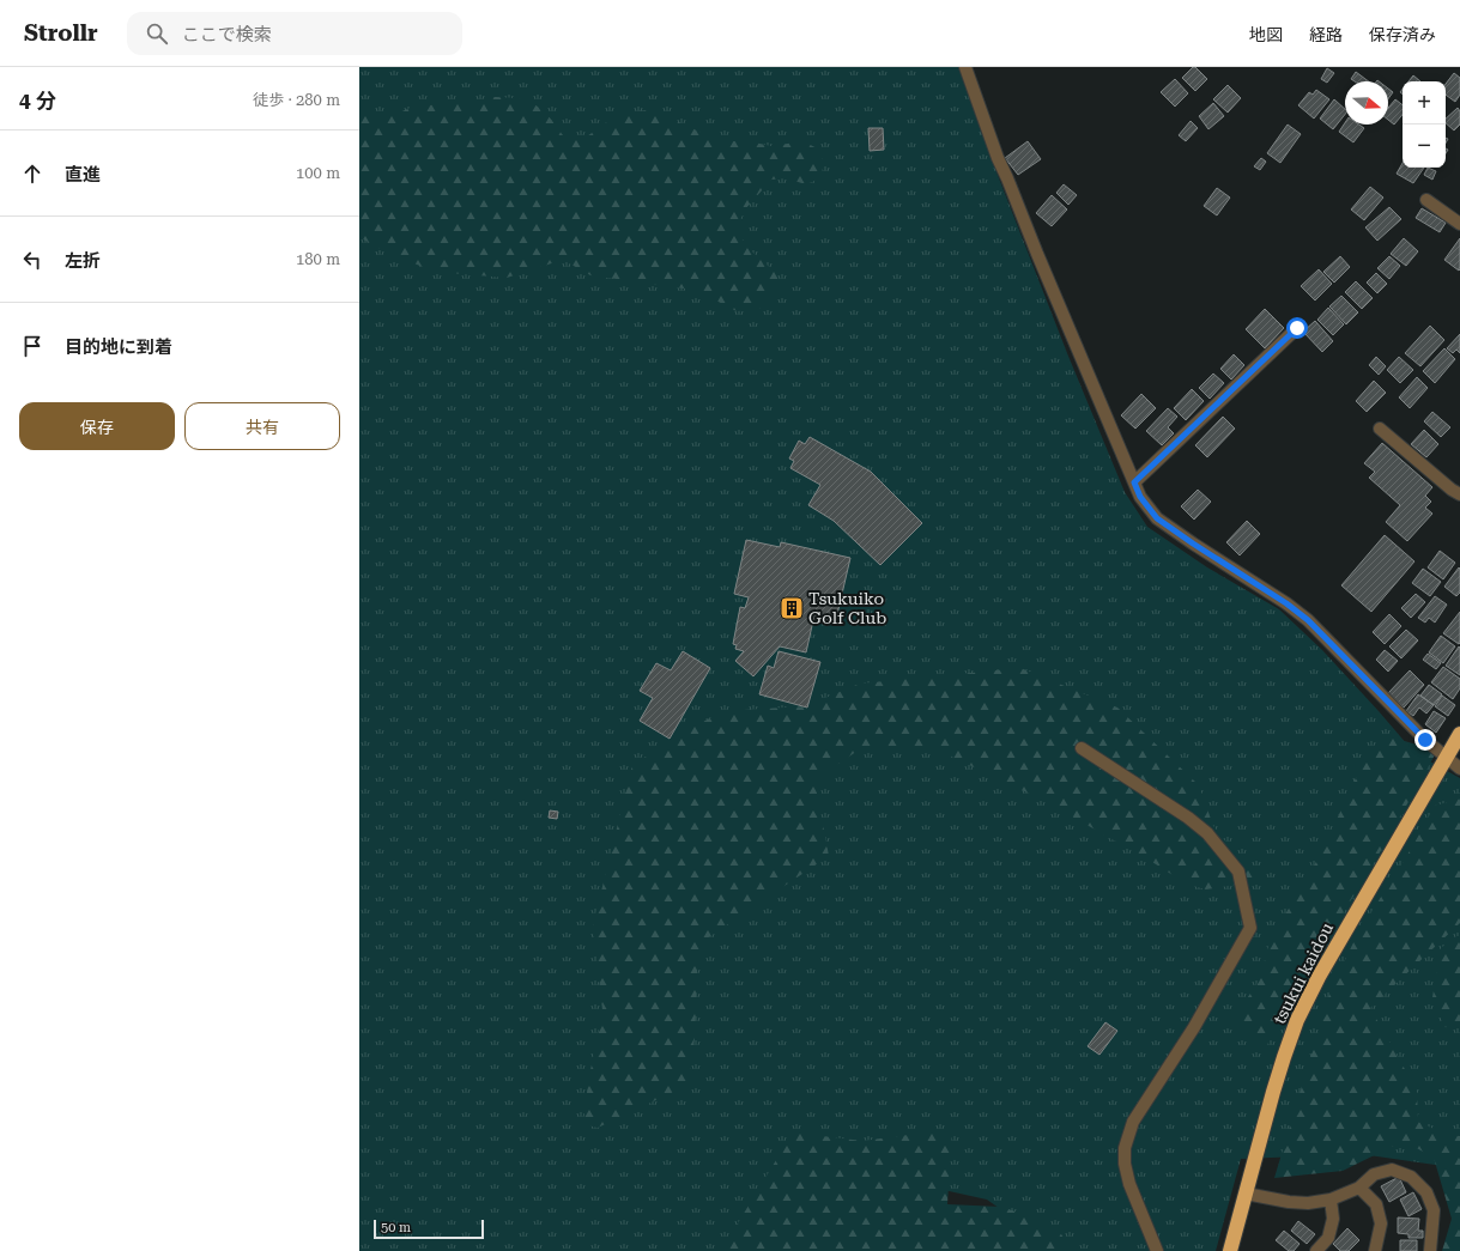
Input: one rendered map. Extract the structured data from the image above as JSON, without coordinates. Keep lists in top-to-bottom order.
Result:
{
  "streets": {
    "highway": ["tsukui kaidou"]
  },
  "places": {
    "building": ["Tsukuiko Golf Club"]
  },
  "scale_bar": "50 m",
  "north": "right",
  "page": {
    "header": "Strollr",
    "search": "ここで検索",
    "nav": ["地図", "経路", "保存済み"],
    "heading": ["4 分", "徒歩 · 280 m"],
    "map_buttons": ["+", "−"],
    "list": [
      ["直進", "100 m"],
      ["左折", "180 m"],
      "目的地に到着"
    ],
    "buttons": ["保存", "共有"],
    "scale": "50 m"
  }
}
